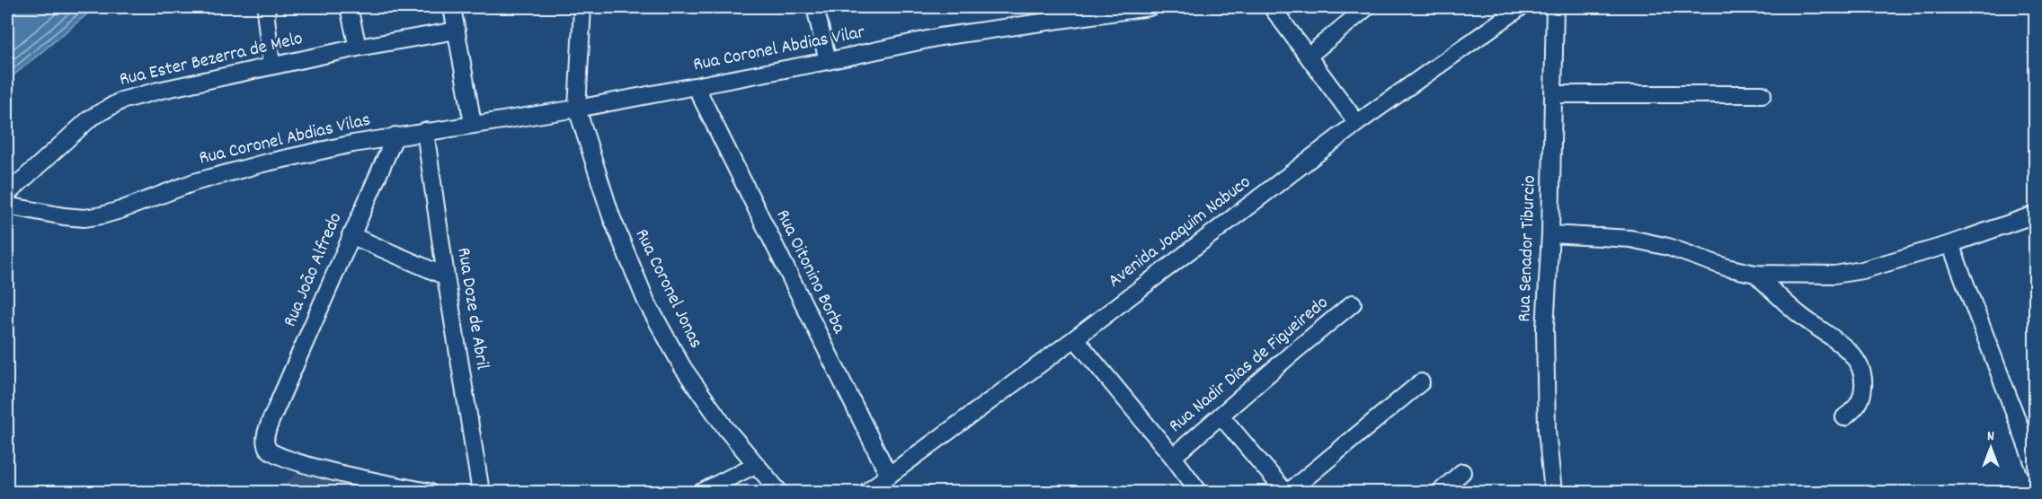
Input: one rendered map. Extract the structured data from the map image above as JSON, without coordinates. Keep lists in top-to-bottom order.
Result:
{
  "streets": {
    "street": [
      "Rua Coronel Abdias Vilar",
      "Rua Ester Bezerra de Melo",
      "Rua Coronel Abdias Vilas",
      "Avenida Joaquim Nabuco",
      "Rua Senador Tiburcio",
      "Rua João Alfredo",
      "Rua Oitonino Borba",
      "Rua Coronel Jonas",
      "Rua Doze de Abril",
      "Rua Nadir Dias de Figueiredo"
    ]
  },
  "crossings": [
    ["Rua Coronel Abdias Vilar", "Rua Coronel Abdias Vilas"],
    ["Rua Coronel Abdias Vilar", "Rua Oitonino Borba"],
    ["Rua Coronel Abdias Vilar", "Rua Coronel Jonas"],
    ["Rua Coronel Abdias Vilas", "Rua João Alfredo"],
    ["Rua Coronel Abdias Vilas", "Rua Coronel Jonas"],
    ["Rua Coronel Abdias Vilas", "Rua Doze de Abril"],
    ["Avenida Joaquim Nabuco", "Rua Oitonino Borba"]
  ],
  "north": "top"
}
